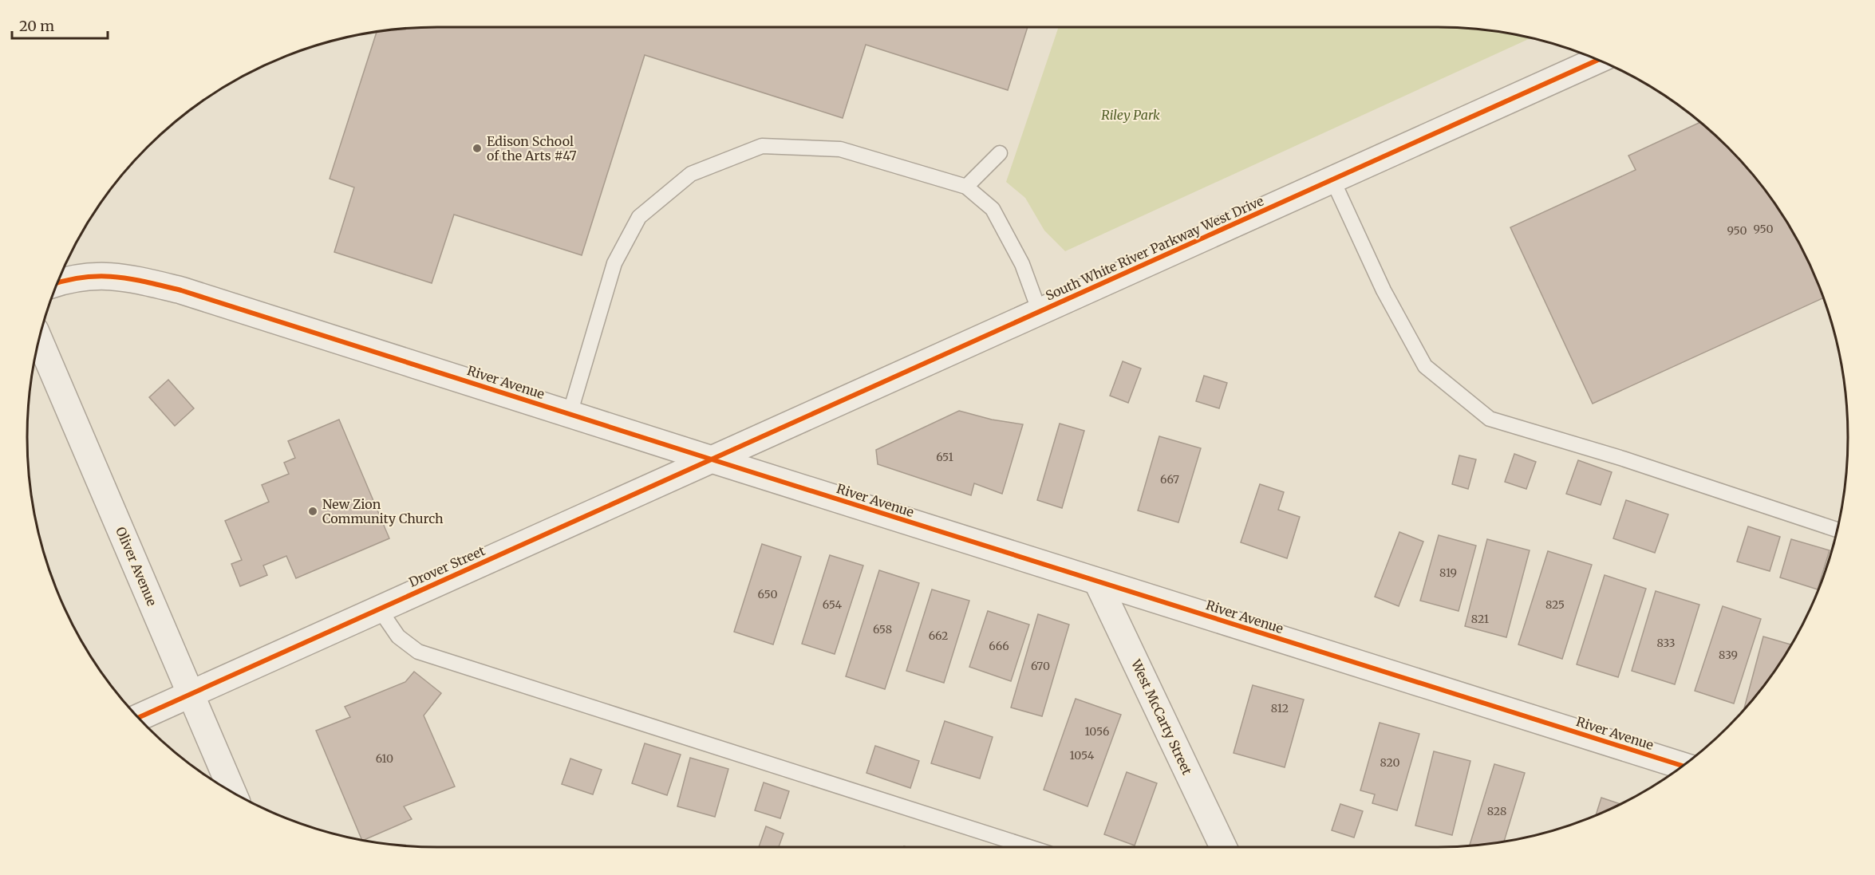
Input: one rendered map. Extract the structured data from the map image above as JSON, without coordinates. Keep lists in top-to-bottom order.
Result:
{
  "streets": {
    "street": [
      "South White River Parkway West Drive",
      "River Avenue",
      "Oliver Avenue",
      "Drover Street",
      "West McCarty Street"
    ]
  },
  "crossings": [
    ["South White River Parkway West Drive", "River Avenue"],
    ["South White River Parkway West Drive", "Drover Street"],
    ["River Avenue", "Drover Street"],
    ["River Avenue", "West McCarty Street"],
    ["Oliver Avenue", "Drover Street"]
  ],
  "parks": ["Riley Park"],
  "places": ["Edison School of the Arts #47", "New Zion Community Church"],
  "house_numbers": [
    "950",
    "950",
    "651",
    "667",
    "819",
    "650",
    "654",
    "825",
    "821",
    "658",
    "662",
    "833",
    "666",
    "839",
    "670",
    "812",
    "1056",
    "1054",
    "610",
    "820",
    "828"
  ],
  "scale_bar": "20 m"
}
